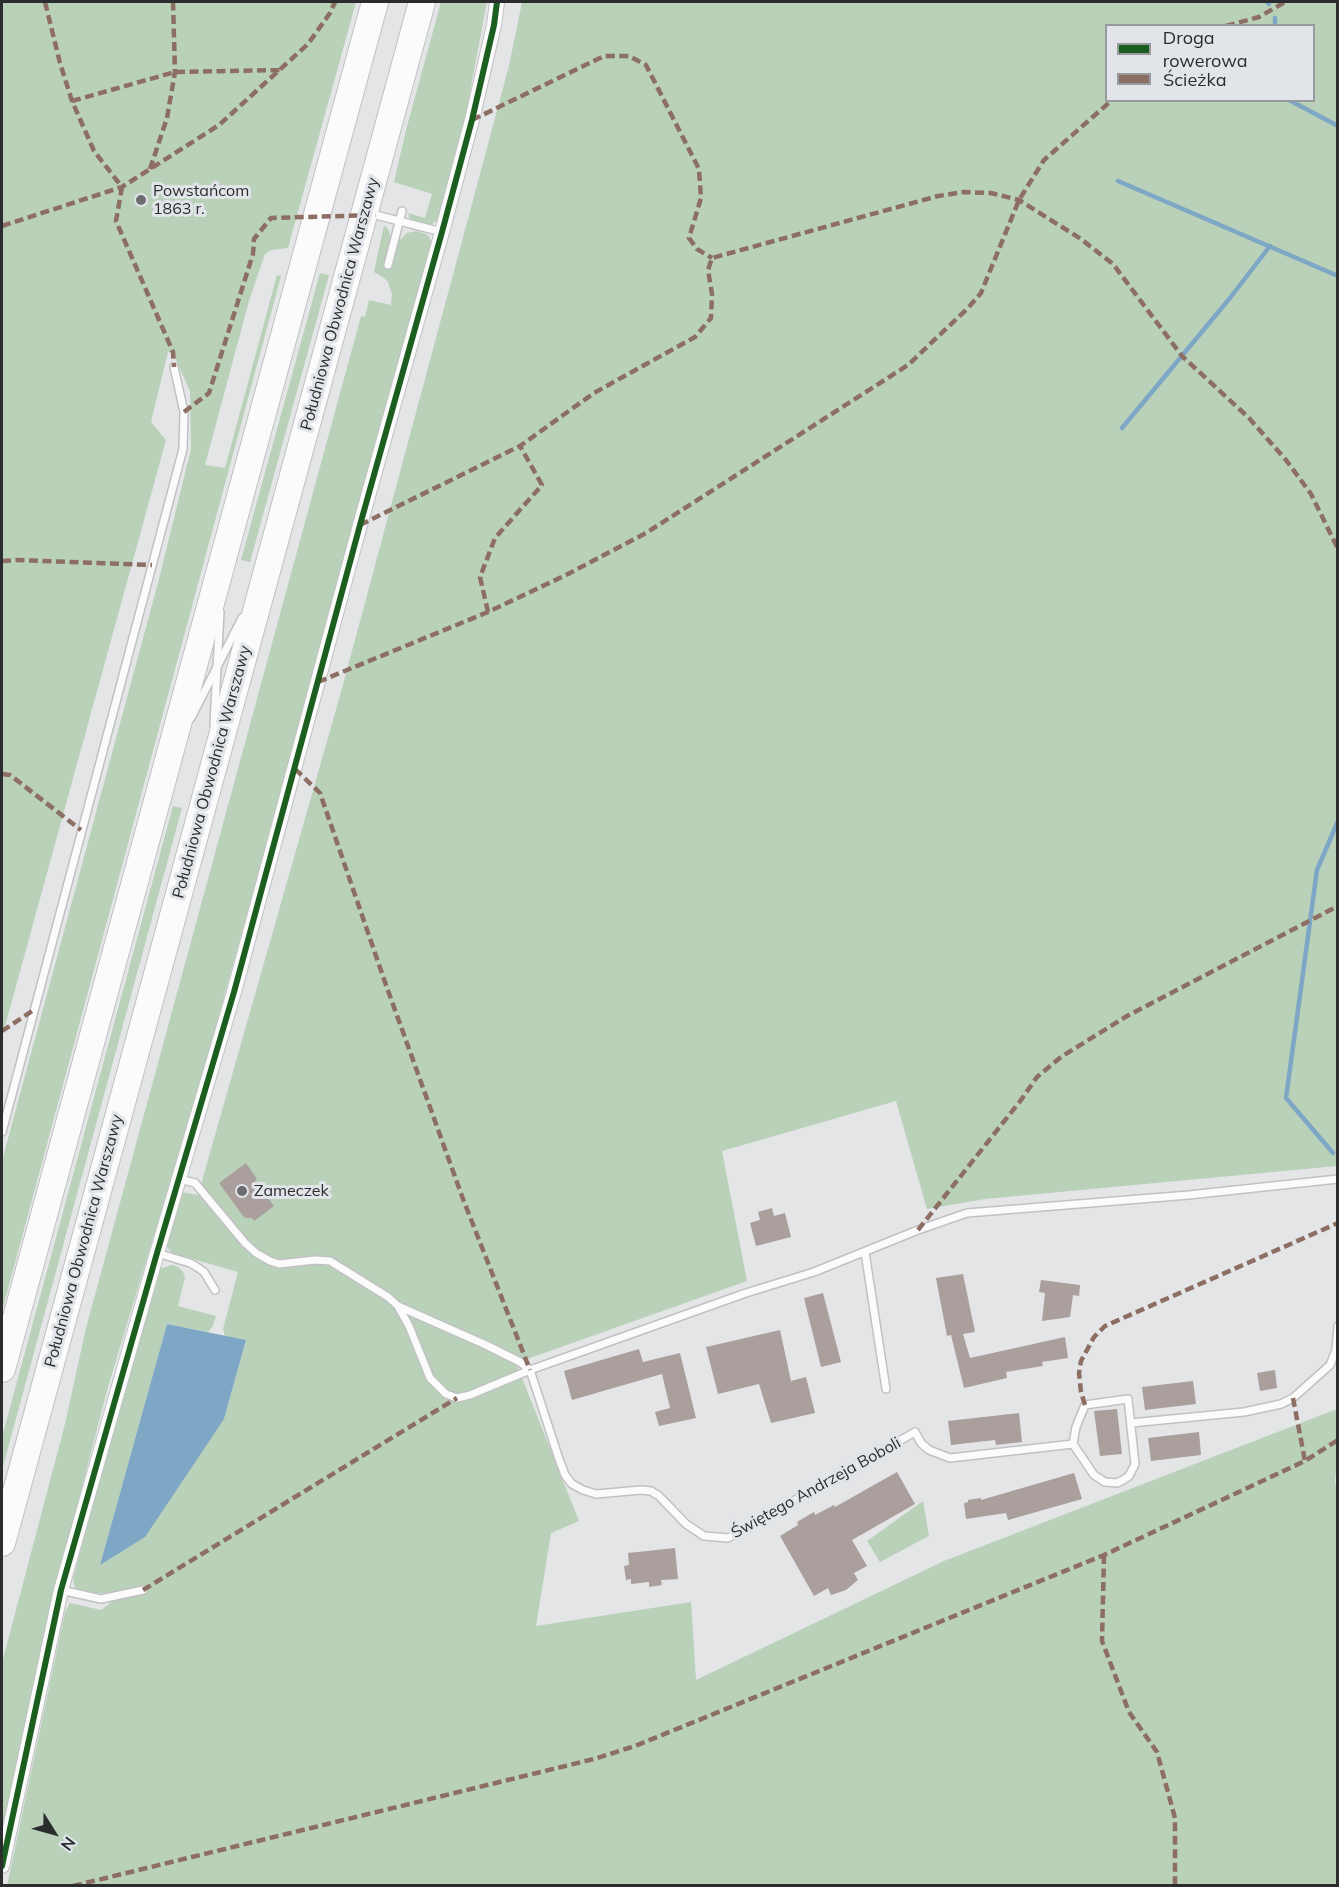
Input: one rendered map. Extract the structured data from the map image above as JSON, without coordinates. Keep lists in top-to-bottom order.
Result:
{
  "streets": {
    "highway": ["Południowa Obwodnica Warszawy"],
    "lane": ["Świętego Andrzeja Boboli"]
  },
  "places": ["Powstańcom 1863 r.", "Zameczek"],
  "legend": ["Droga rowerowa", "Ścieżka"],
  "north": "bottom right"
}
